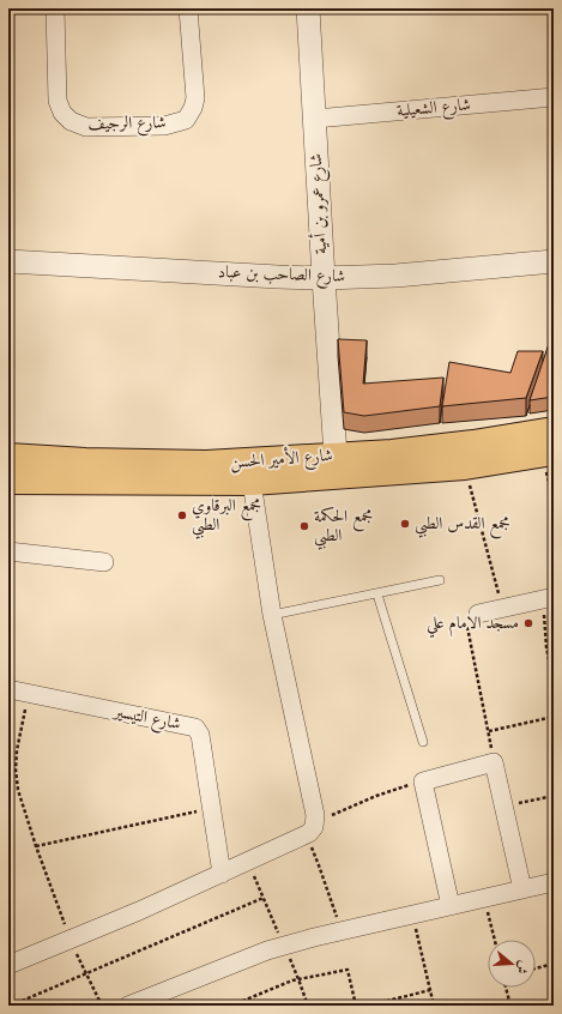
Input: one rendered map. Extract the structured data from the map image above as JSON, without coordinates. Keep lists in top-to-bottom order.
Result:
{
  "streets": {
    "highway": ["شارع الأمير الحسن"],
    "street": [
      "شارع الشعيلية",
      "شارع الرجيف",
      "شارع عمرو بن أمية",
      "شارع الصاحب بن عباد",
      "شارع التيسير"
    ]
  },
  "crossings": [
    ["شارع الشعيلية", "شارع عمرو بن أمية"],
    ["شارع عمرو بن أمية", "شارع الصاحب بن عباد"],
    ["شارع عمرو بن أمية", "شارع الأمير الحسن"]
  ],
  "places": [
    "مجمع البرقاوي الطبي",
    "مجمع القدس الطبي",
    "مجمع الحكمة الطبي",
    "مسجد الامام علي"
  ],
  "north": "right"
}
